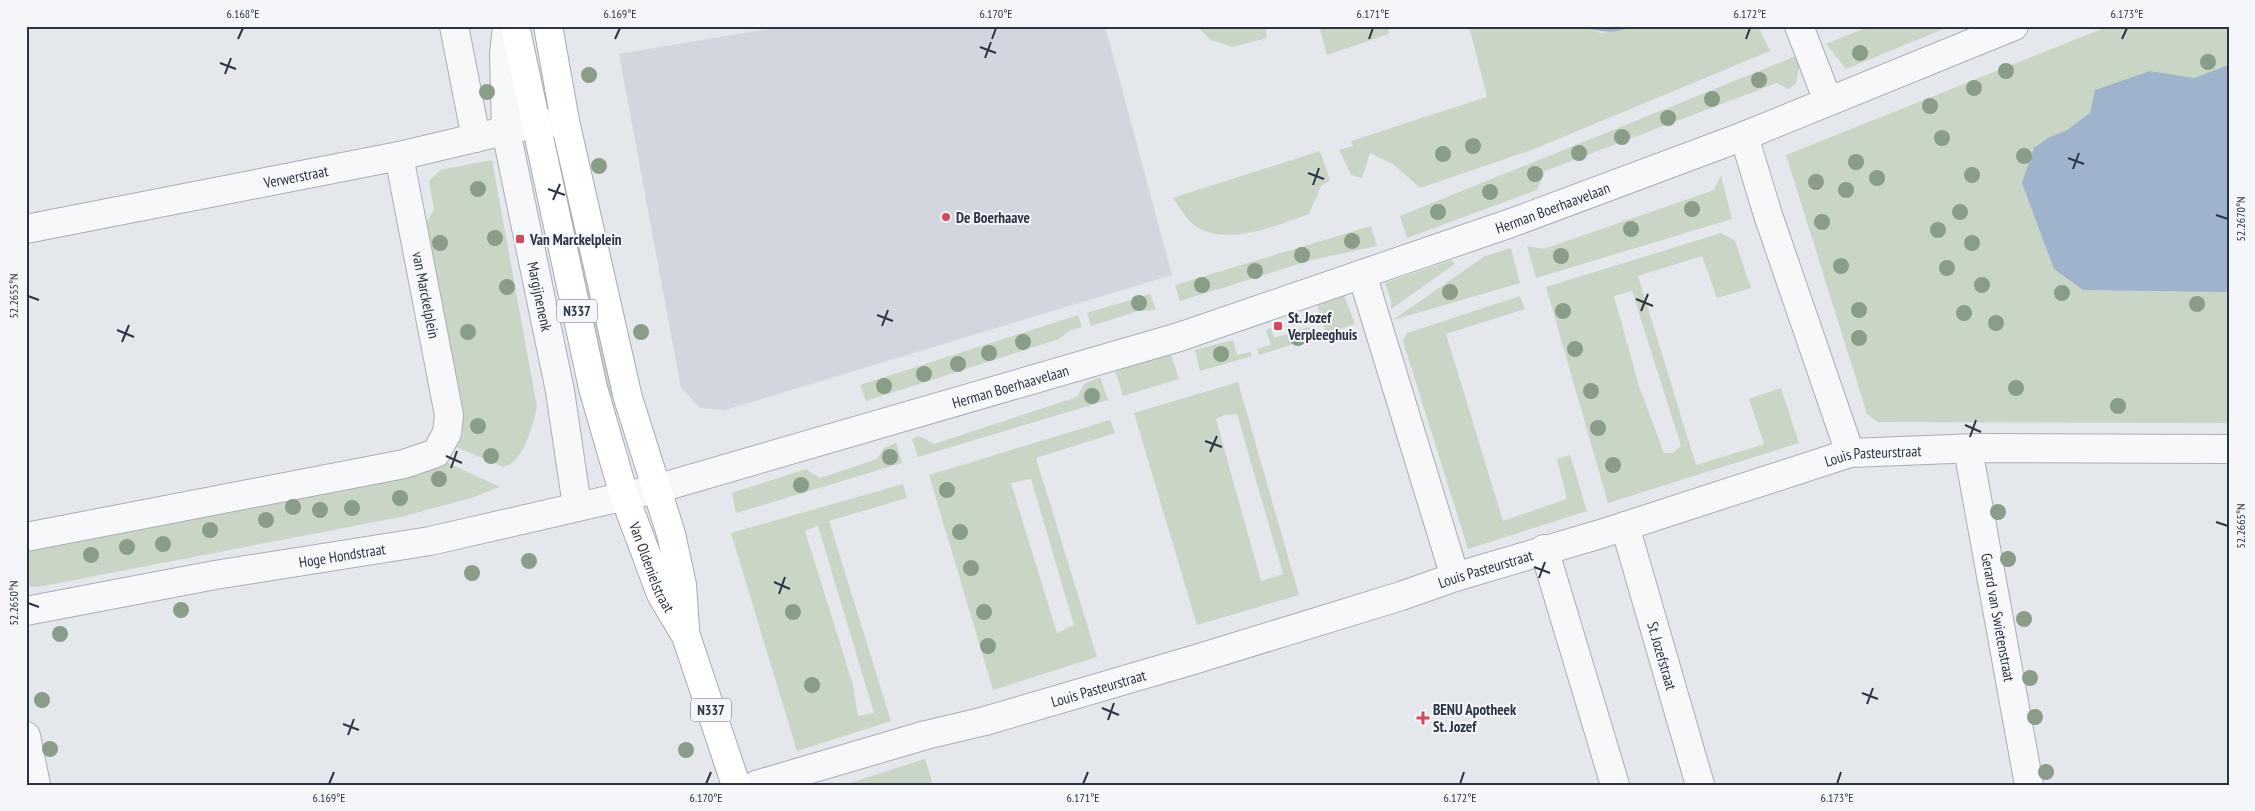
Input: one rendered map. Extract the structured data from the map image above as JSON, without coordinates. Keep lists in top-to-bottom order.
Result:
{
  "streets": {
    "main road": ["N337", "Van Oldenielstraat"],
    "street": [
      "Verwerstraat",
      "Herman Boerhaavelaan",
      "van Marckelplein",
      "Margijnenenk",
      "Louis Pasteurstraat",
      "Hoge Hondstraat",
      "Gerard van Swietenstraat",
      "St. Jozefstraat"
    ]
  },
  "crossings": [
    ["Verwerstraat", "van Marckelplein"],
    ["Verwerstraat", "Margijnenenk"],
    ["Verwerstraat", "N337"],
    ["Herman Boerhaavelaan", "N337"],
    ["Herman Boerhaavelaan", "Hoge Hondstraat"],
    ["Herman Boerhaavelaan", "Van Oldenielstraat"],
    ["Margijnenenk", "Hoge Hondstraat"],
    ["N337", "Hoge Hondstraat"],
    ["N337", "Van Oldenielstraat"],
    ["Louis Pasteurstraat", "Gerard van Swietenstraat"],
    ["Louis Pasteurstraat", "St. Jozefstraat"],
    ["Hoge Hondstraat", "Van Oldenielstraat"]
  ],
  "places": {
    "other": ["De Boerhaave"],
    "transit": ["Van Marckelplein", "St. Jozef Verpleeghuis"],
    "health": ["BENU Apotheek St. Jozef"]
  },
  "coordinates": [
    "6.168°E",
    "6.169°E",
    "6.170°E",
    "6.171°E",
    "6.172°E",
    "6.173°E",
    "52.2670°N",
    "52.2655°N",
    "52.2665°N",
    "52.2650°N"
  ]
}
